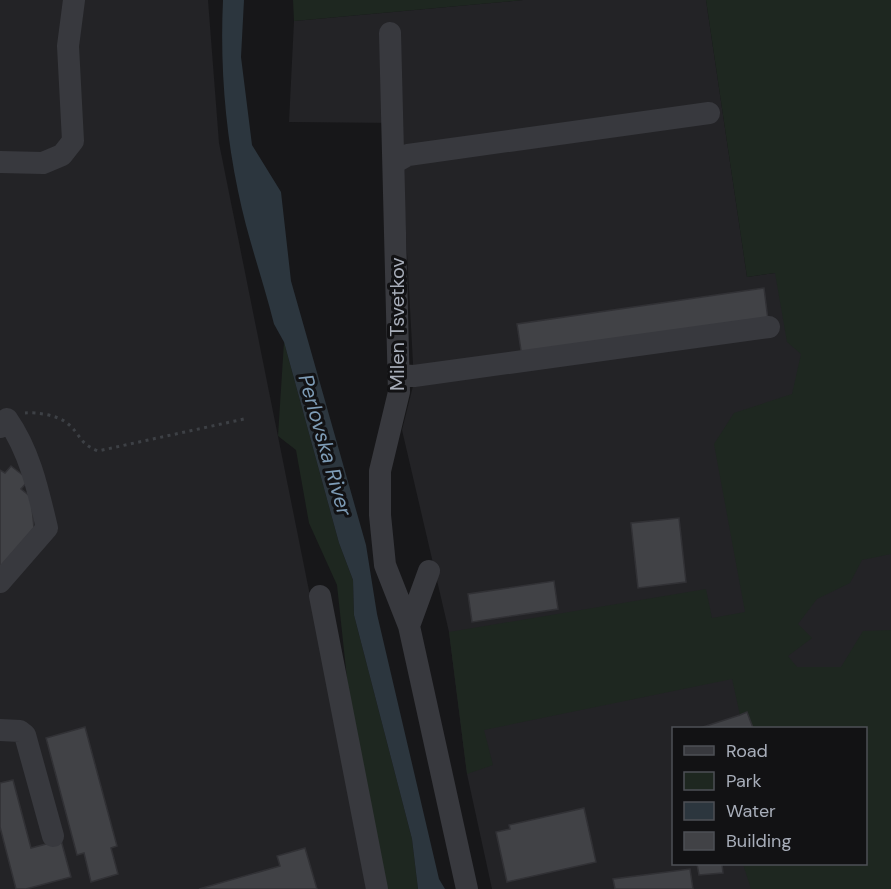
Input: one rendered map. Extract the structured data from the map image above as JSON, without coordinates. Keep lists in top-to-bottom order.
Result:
{
  "streets": {
    "street": ["Milen Tsvetkov"]
  },
  "water": ["Perlovska River"],
  "legend": [
    "Road",
    "Park",
    "Water",
    "Building"
  ]
}
